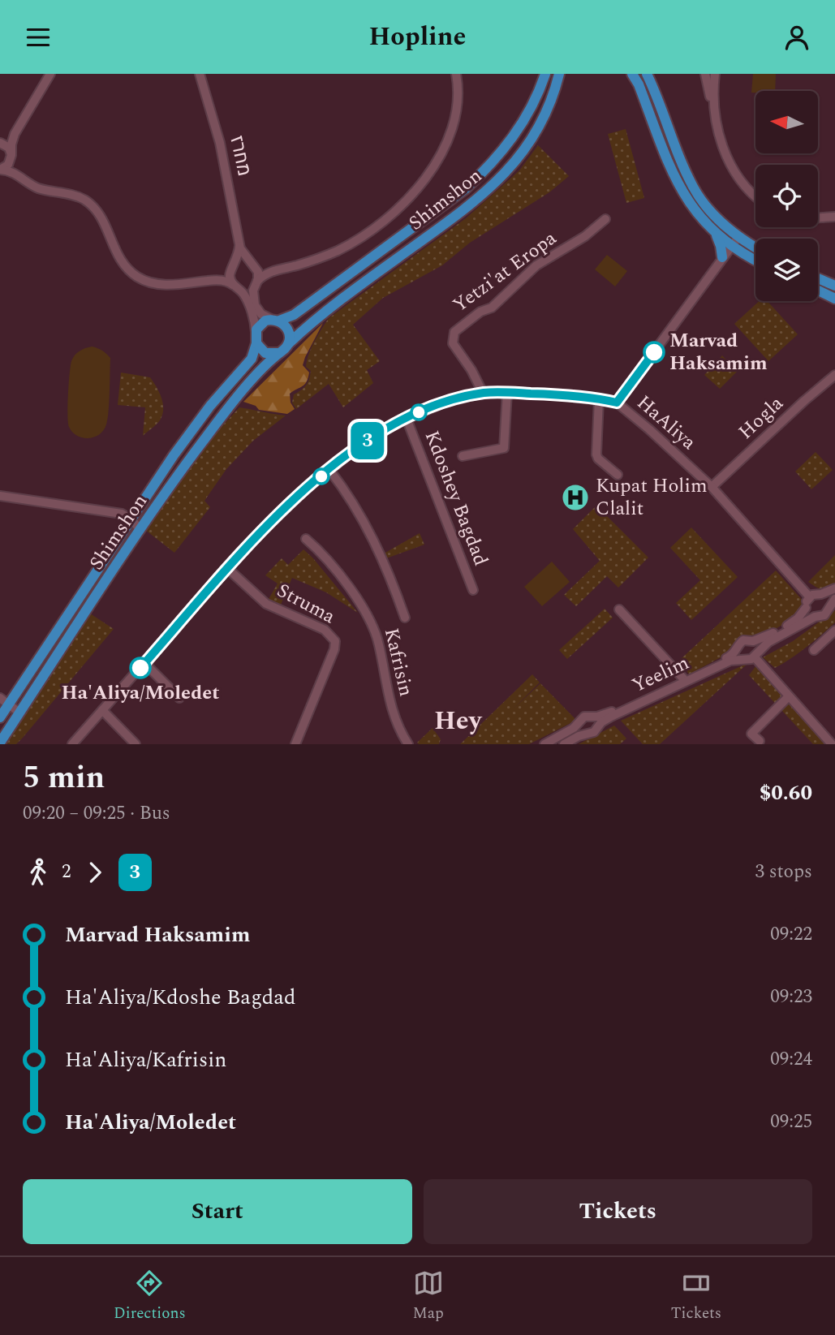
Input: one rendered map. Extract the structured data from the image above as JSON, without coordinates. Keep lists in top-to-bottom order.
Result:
{
  "streets": {
    "main road": ["Shimshon"],
    "street": [
      "מחרז",
      "Yetzi'at Eropa",
      "Hogla",
      "HaAliya",
      "Kdoshey Bagdad",
      "Struma",
      "Kafrisin",
      "Yeelim"
    ]
  },
  "crossings": [
    ["Yetzi'at Eropa", "HaAliya"],
    ["Hogla", "HaAliya"],
    ["HaAliya", "Kdoshey Bagdad"],
    ["HaAliya", "Struma"],
    ["HaAliya", "Kafrisin"]
  ],
  "districts": ["Hey"],
  "places": {
    "other": ["Marvad Haksamim", "Ha'Aliya/Moledet"],
    "hospital": ["Kupat Holim Clalit"]
  },
  "lines": ["bus line 3"],
  "north": "left",
  "page": {
    "header": "Hopline",
    "on_map": "3",
    "heading": ["5 min", "09:20 – 09:25 · Bus", "$0.60"],
    "legs": ["2", "3", "3 stops"],
    "list": [
      {
        "name": "Marvad Haksamim",
        "value": "09:22"
      },
      {
        "name": "Ha'Aliya/Kdoshe Bagdad",
        "value": "09:23"
      },
      {
        "name": "Ha'Aliya/Kafrisin",
        "value": "09:24"
      },
      {
        "name": "Ha'Aliya/Moledet",
        "value": "09:25"
      }
    ],
    "buttons": ["Start", "Tickets"],
    "tabs": ["Directions", "Map", "Tickets"]
  }
}
